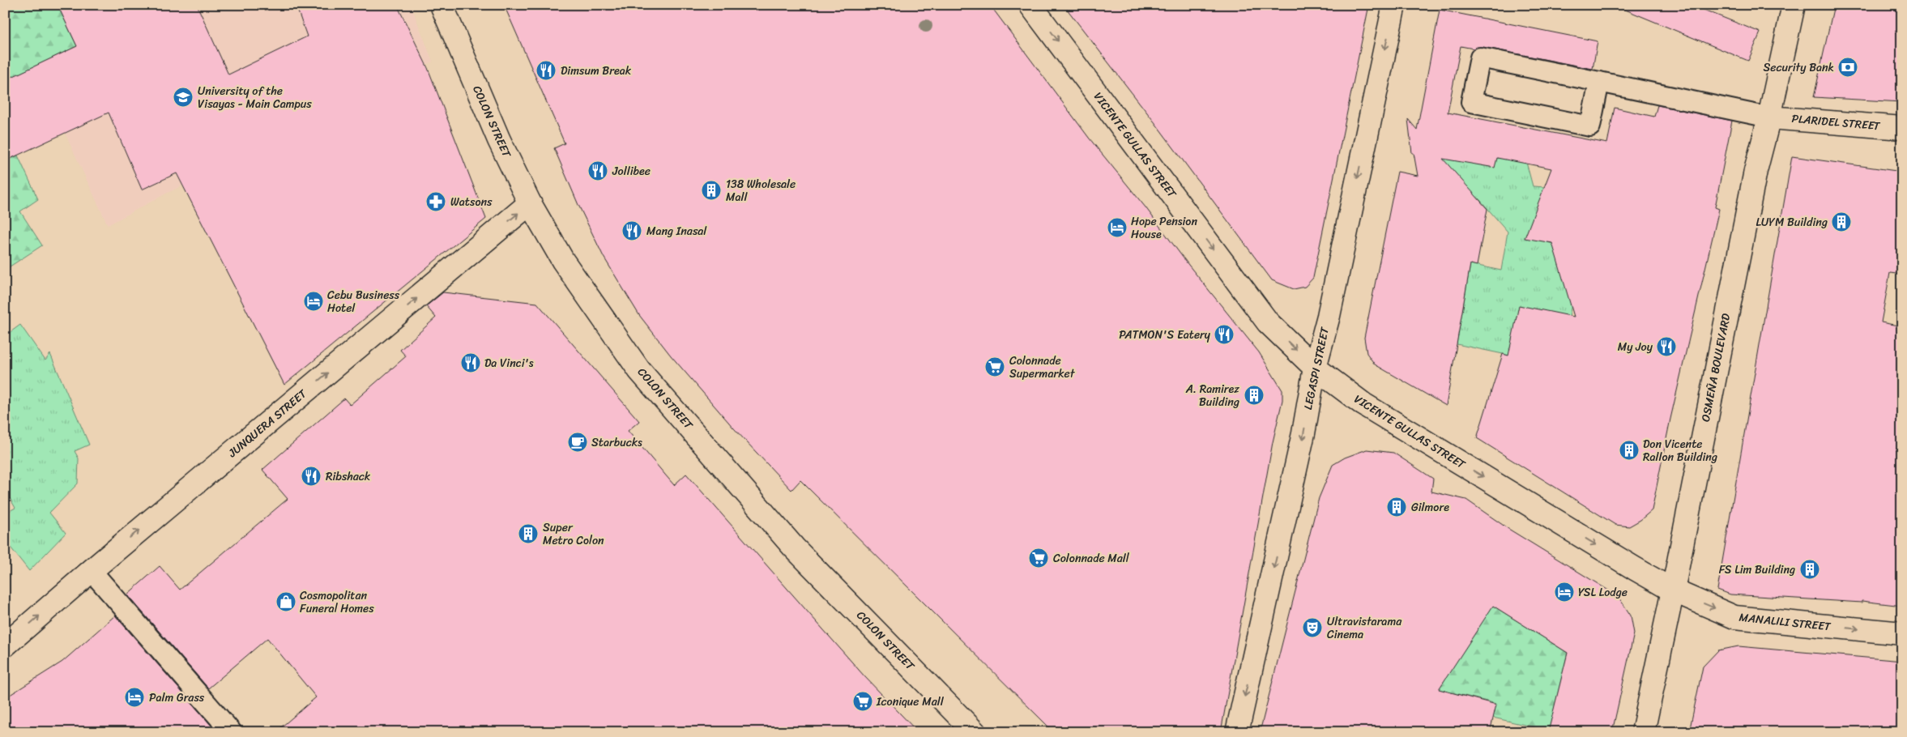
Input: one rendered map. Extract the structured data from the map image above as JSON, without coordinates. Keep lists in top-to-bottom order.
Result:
{
  "streets": {
    "street": [
      "COLON STREET",
      "PLARIDEL STREET",
      "VICENTE GULLAS STREET",
      "OSMEÑA BOULEVARD",
      "LEGASPI STREET",
      "JUNQUERA STREET",
      "MANALILI STREET"
    ]
  },
  "crossings": [
    ["COLON STREET", "JUNQUERA STREET"],
    ["PLARIDEL STREET", "OSMEÑA BOULEVARD"],
    ["VICENTE GULLAS STREET", "OSMEÑA BOULEVARD"],
    ["VICENTE GULLAS STREET", "LEGASPI STREET"],
    ["VICENTE GULLAS STREET", "MANALILI STREET"],
    ["OSMEÑA BOULEVARD", "MANALILI STREET"]
  ],
  "one_way": [
    "VICENTE GULLAS STREET",
    "LEGASPI STREET",
    "JUNQUERA STREET",
    "MANALILI STREET"
  ],
  "places": {
    "bank": ["Security Bank"],
    "restaurant": [
      "Dimsum Break",
      "Jollibee",
      "Mang Inasal",
      "PATMON'S Eatery",
      "My Joy",
      "Da Vinci's",
      "Ribshack"
    ],
    "school or university": ["University of the Visayas - Main Campus"],
    "building": [
      "138 Wholesale Mall",
      "LUYM Building",
      "A. Ramirez Building",
      "Don Vicente Rallon Building",
      "Gilmore",
      "Super Metro Colon",
      "FS Lim Building"
    ],
    "pharmacy": ["Watsons"],
    "hotel": [
      "Hope Pension House",
      "Cebu Business Hotel",
      "YSL Lodge",
      "Palm Grass"
    ],
    "supermarket": ["Colonnade Supermarket", "Colonnade Mall", "Iconique Mall"],
    "cafe": ["Starbucks"],
    "shop": ["Cosmopolitan Funeral Homes"],
    "theatre": ["Ultravistarama Cinema"]
  }
}
